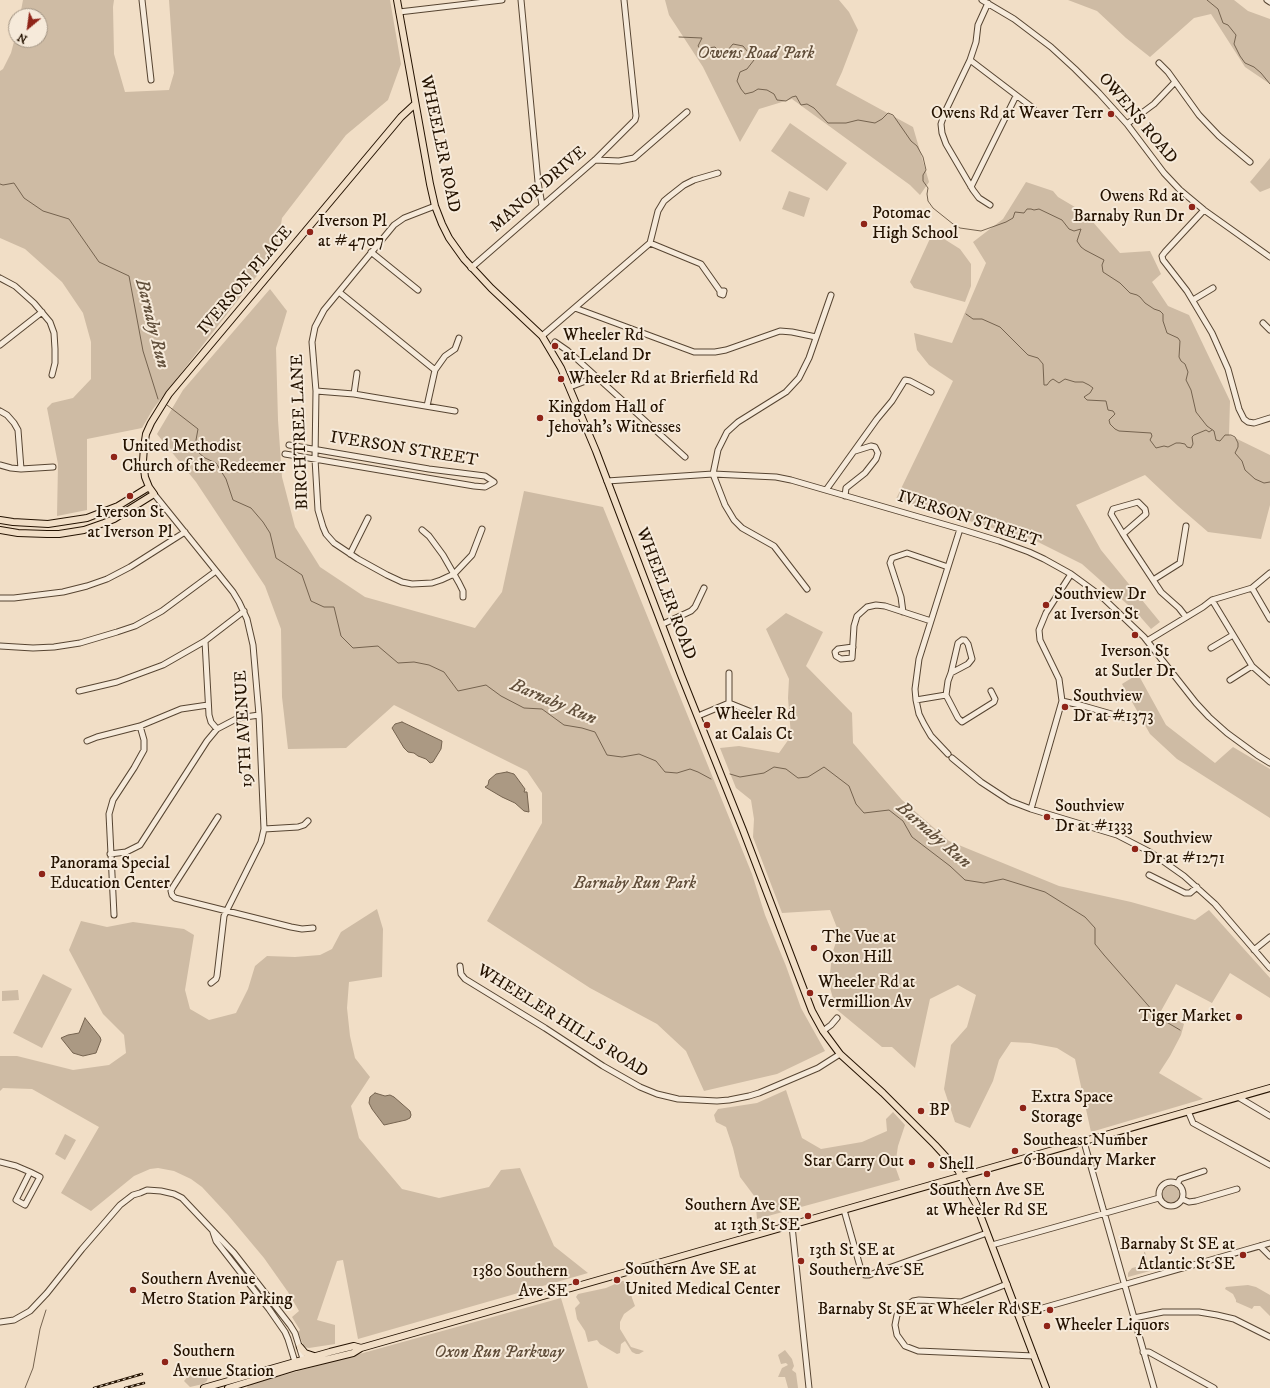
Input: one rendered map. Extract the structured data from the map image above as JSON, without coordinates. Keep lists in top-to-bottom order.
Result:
{
  "streets": {
    "main road": ["WHEELER ROAD", "IVERSON PLACE"],
    "street": [
      "OWENS ROAD",
      "MANOR DRIVE",
      "BIRCHTREE LANE",
      "IVERSON STREET",
      "19TH AVENUE",
      "WHEELER HILLS ROAD"
    ]
  },
  "crossings": [
    ["WHEELER ROAD", "MANOR DRIVE"],
    ["WHEELER ROAD", "IVERSON PLACE"],
    ["WHEELER ROAD", "BIRCHTREE LANE"],
    ["WHEELER ROAD", "IVERSON STREET"],
    ["WHEELER ROAD", "WHEELER HILLS ROAD"],
    ["IVERSON PLACE", "19TH AVENUE"],
    ["BIRCHTREE LANE", "IVERSON STREET"]
  ],
  "water": ["Barnaby Run"],
  "parks": ["Owens Road Park", "Barnaby Run Park", "Oxon Run Parkway"],
  "places": [
    "Owens Rd at Weaver Terr",
    "Owens Rd at Barnaby Run Dr",
    "Potomac High School",
    "Iverson Pl at #4707",
    "Wheeler Rd at Leland Dr",
    "Wheeler Rd at Brierfield Rd",
    "Kingdom Hall of Jehovah’s Witnesses",
    "United Methodist Church of the Redeemer",
    "Iverson St at Iverson Pl",
    "Southview Dr at Iverson St",
    "Iverson St at Sutler Dr",
    "Southview Dr at #1373",
    "Wheeler Rd at Calais Ct",
    "Southview Dr at #1333",
    "Southview Dr at #1271",
    "Panorama Special Education Center",
    "The Vue at Oxon Hill",
    "Wheeler Rd at Vermillion Av",
    "Tiger Market",
    "Extra Space Storage",
    "BP",
    "Southeast Number 6 Boundary Marker",
    "Star Carry Out",
    "Shell",
    "Southern Ave SE at Wheeler Rd SE",
    "Southern Ave SE at 13th St SE",
    "Barnaby St SE at Atlantic St SE",
    "13th St SE at Southern Ave SE",
    "Southern Ave SE at United Medical Center",
    "1380 Southern Ave SE",
    "Southern Avenue Metro Station Parking",
    "Barnaby St SE at Wheeler Rd SE",
    "Wheeler Liquors",
    "Southern Avenue Station"
  ],
  "north": "bottom left"
}
